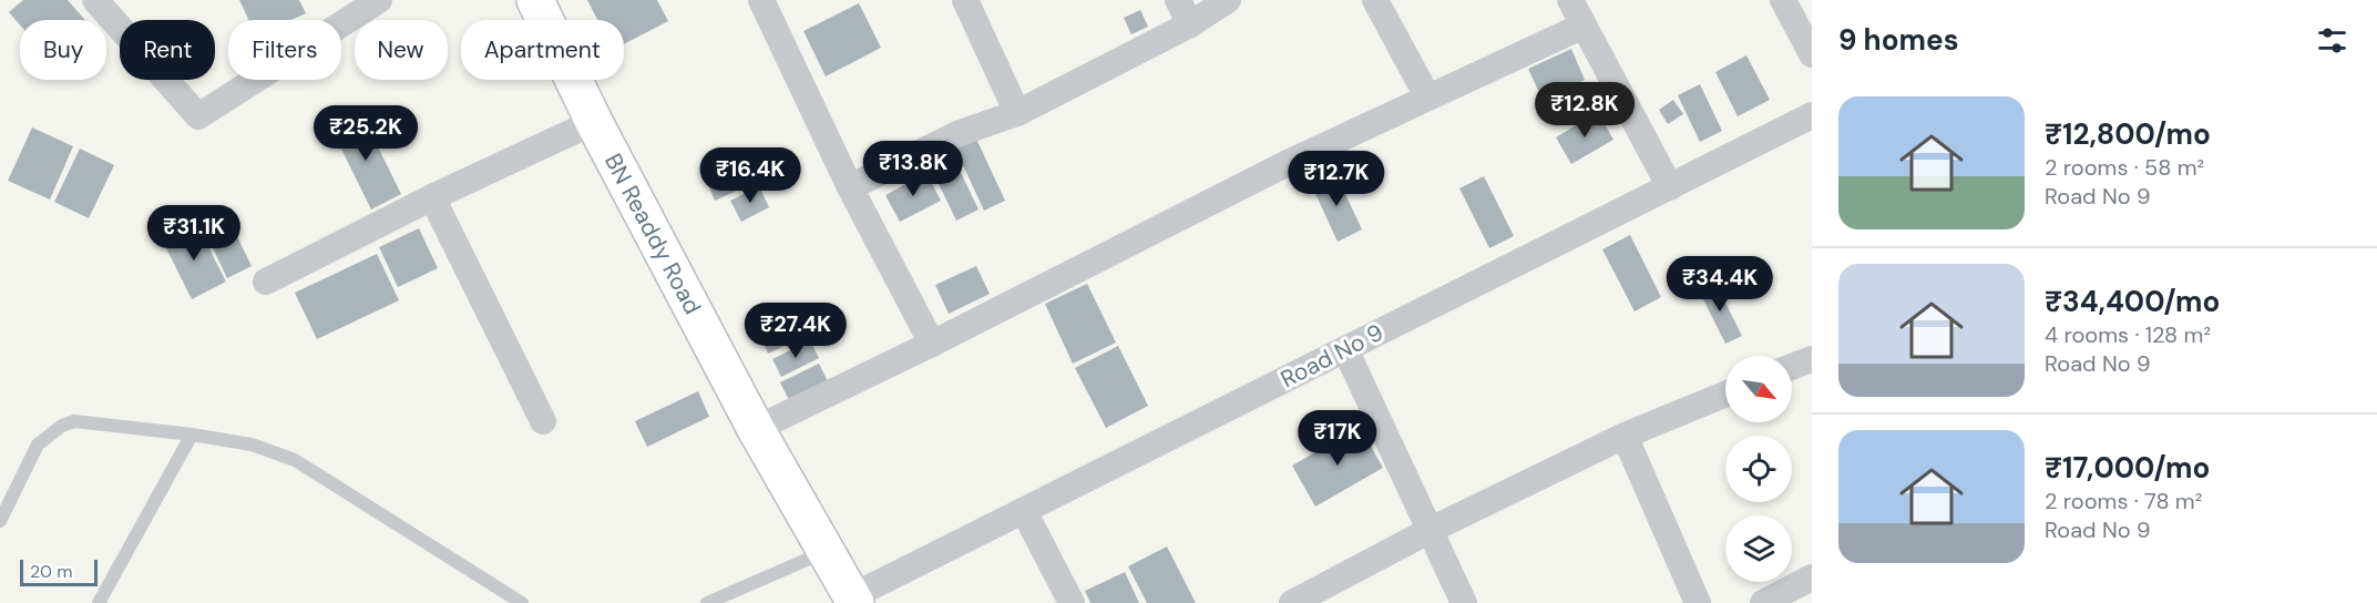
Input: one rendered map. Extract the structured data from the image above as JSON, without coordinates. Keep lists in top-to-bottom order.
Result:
{
  "streets": {
    "street": ["BN Readdy Road", "Road No 9"]
  },
  "crossings": [
    ["BN Readdy Road", "Road No 9"]
  ],
  "scale_bar": "20 m",
  "north": "bottom right",
  "page": {
    "heading": "9 homes",
    "chip": [
      "Buy",
      "Rent",
      "Filters",
      "New",
      "Apartment"
    ],
    "list": [
      {
        "name": "₹12,800/mo",
        "note": "2 rooms · 58 m² · Road No 9"
      },
      {
        "name": "₹34,400/mo",
        "note": "4 rooms · 128 m² · Road No 9"
      },
      {
        "name": "₹17,000/mo",
        "note": "2 rooms · 78 m² · Road No 9"
      }
    ],
    "price": [
      "₹12.8K",
      "₹25.2K",
      "₹13.8K",
      "₹16.4K",
      "₹12.7K",
      "₹31.1K",
      "₹34.4K",
      "₹27.4K",
      "₹17K"
    ],
    "scale": "20 m"
  }
}
